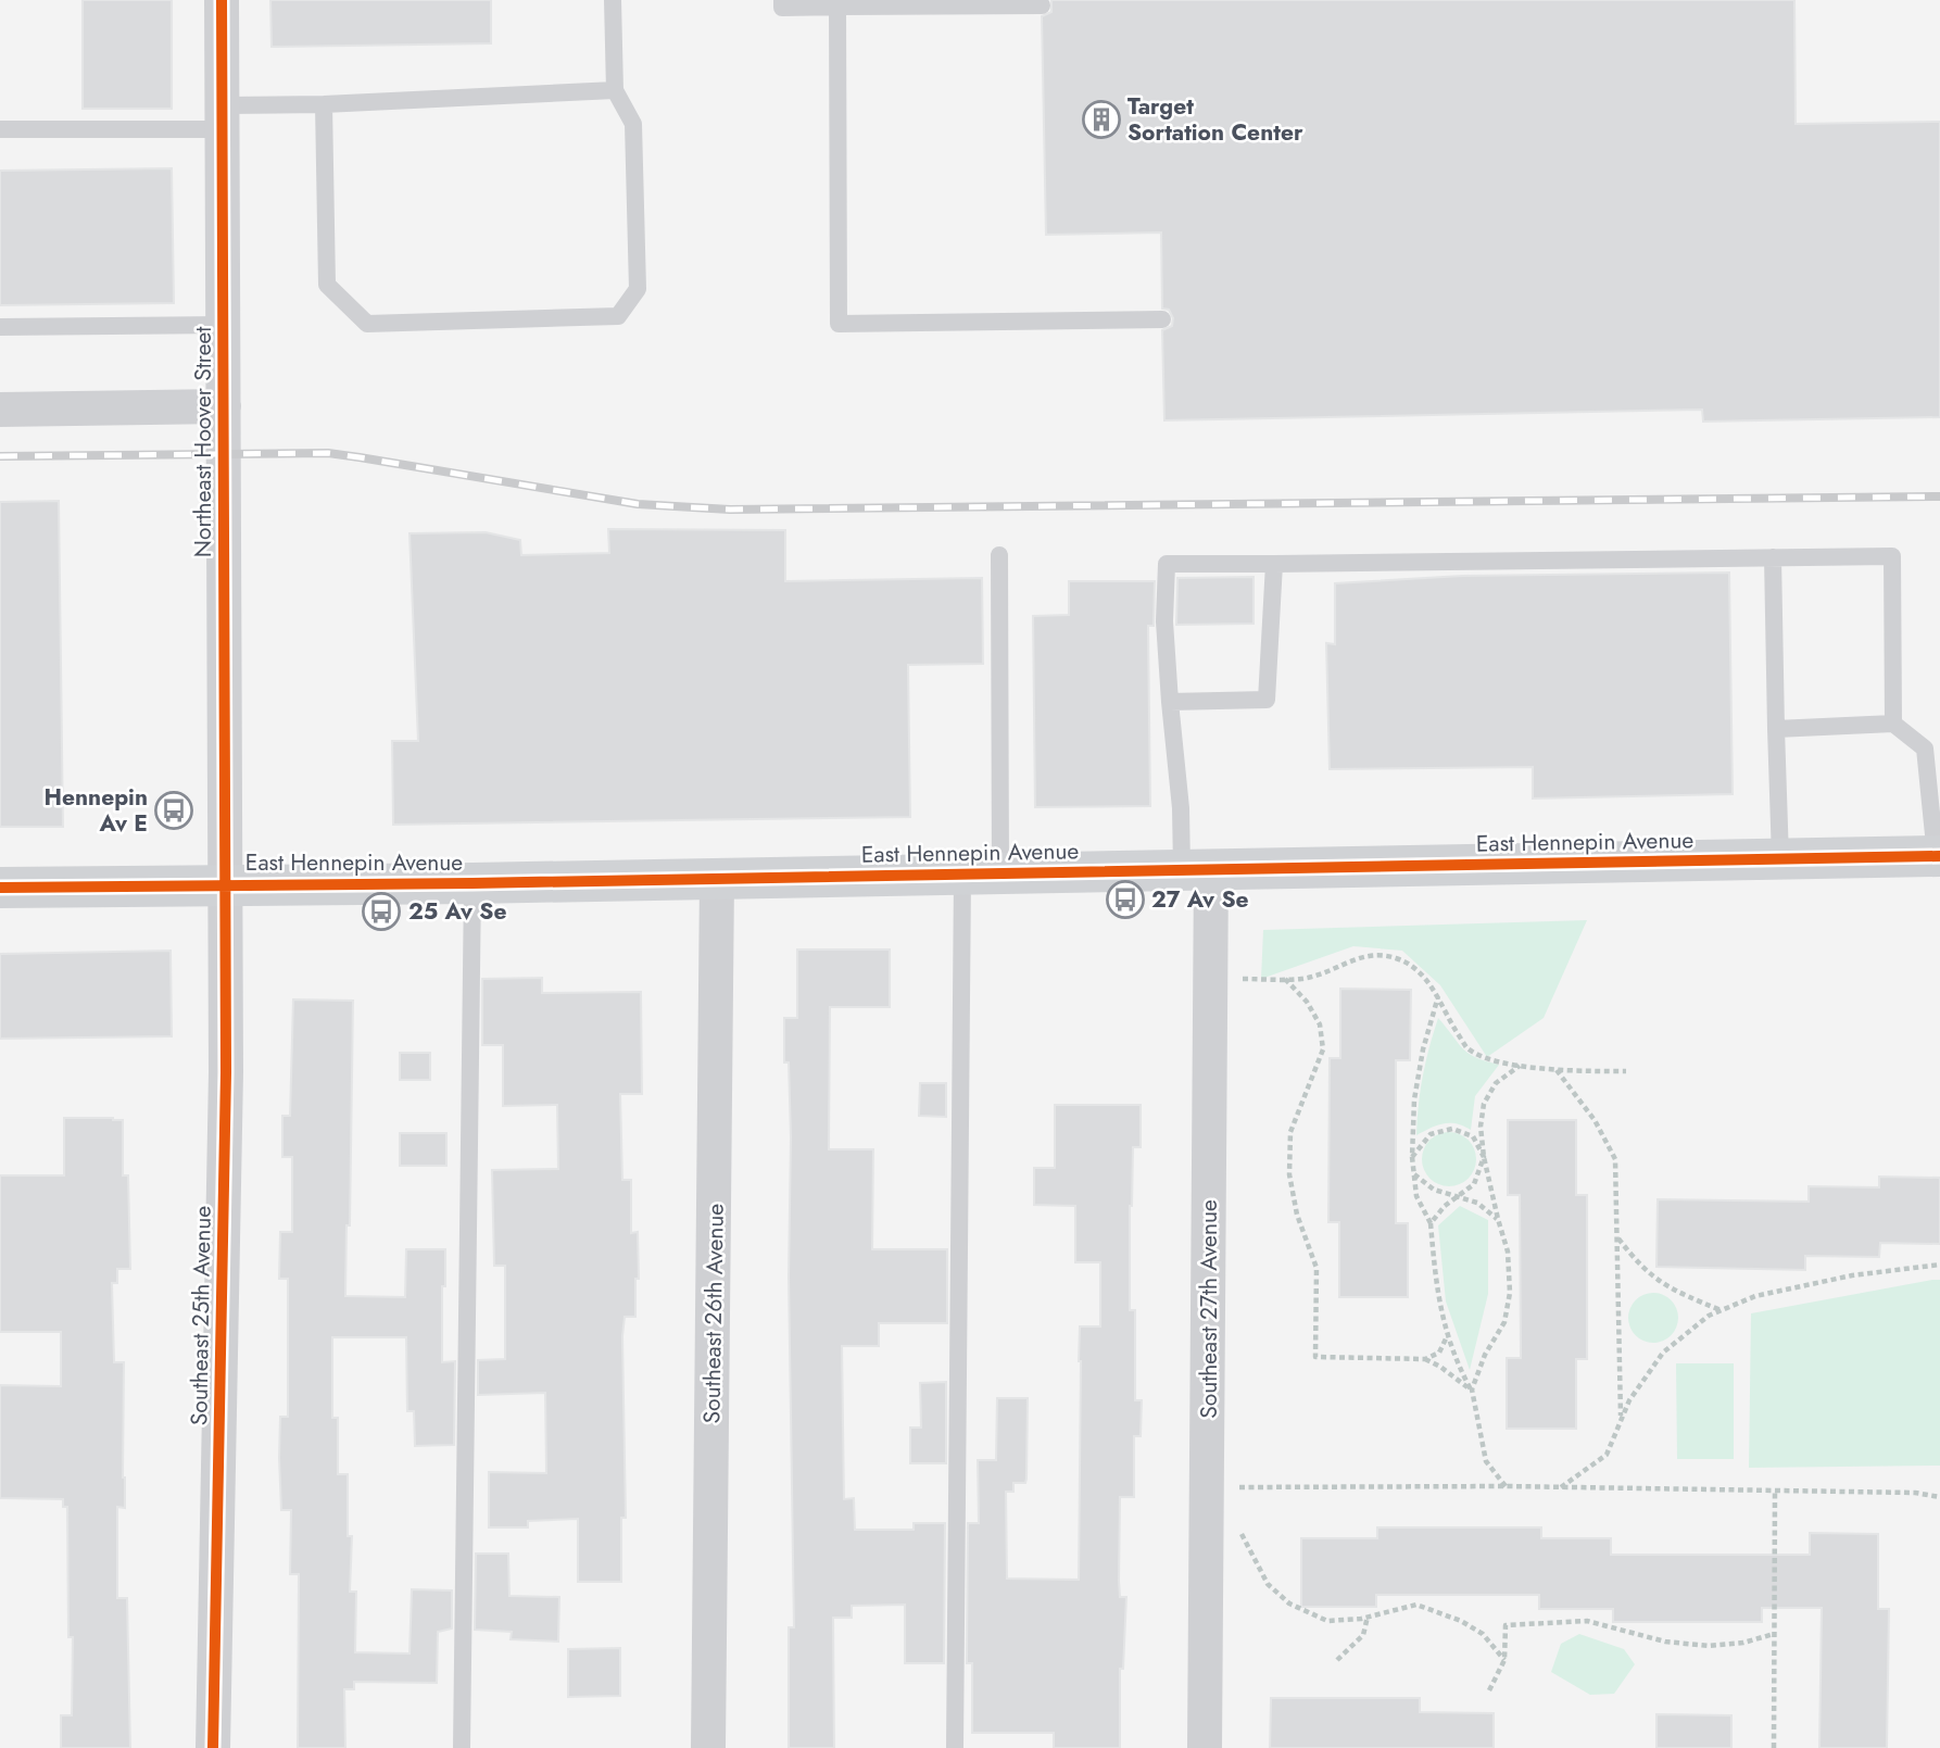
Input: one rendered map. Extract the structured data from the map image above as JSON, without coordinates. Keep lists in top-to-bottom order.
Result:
{
  "streets": {
    "main road": ["East Hennepin Avenue"],
    "street": [
      "Northeast Hoover Street",
      "Southeast 27th Avenue",
      "Southeast 26th Avenue",
      "Southeast 25th Avenue"
    ]
  },
  "crossings": [
    ["Northeast Hoover Street", "East Hennepin Avenue"],
    ["Northeast Hoover Street", "Southeast 25th Avenue"],
    ["East Hennepin Avenue", "Southeast 27th Avenue"],
    ["East Hennepin Avenue", "Southeast 26th Avenue"],
    ["East Hennepin Avenue", "Southeast 25th Avenue"]
  ],
  "places": {
    "building": ["Target Sortation Center"],
    "bus stop": ["Hennepin Av E", "27 Av Se", "25 Av Se"]
  }
}
